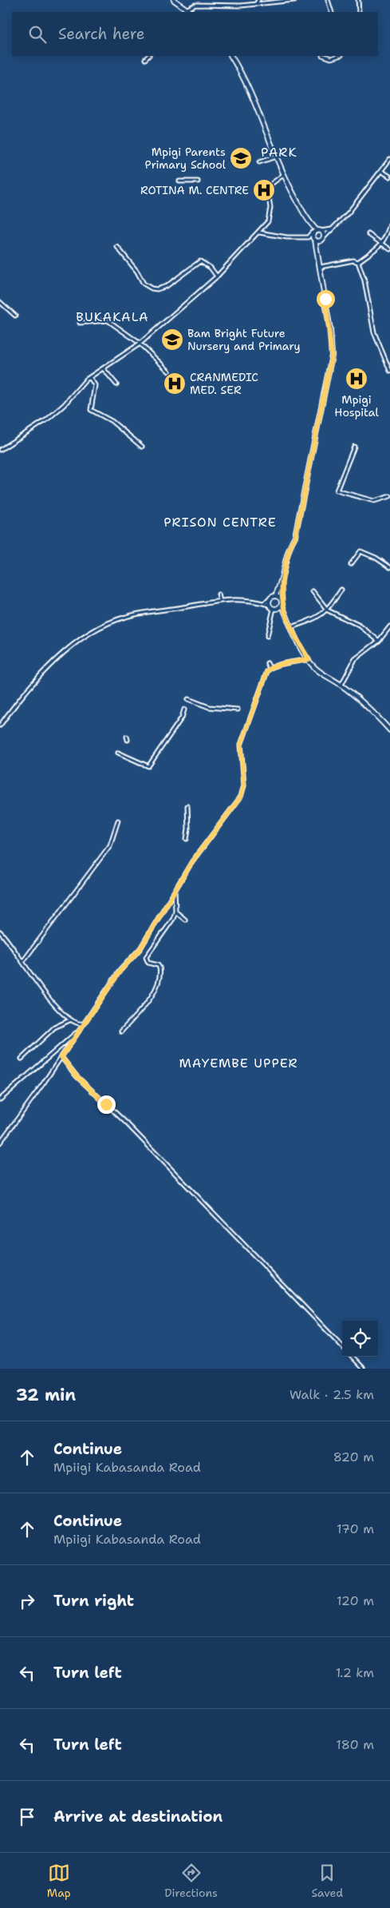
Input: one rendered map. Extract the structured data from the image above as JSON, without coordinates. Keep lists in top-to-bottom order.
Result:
{
  "districts": [
    "PARK",
    "BUKAKALA",
    "PRISON CENTRE",
    "MAYEMBE UPPER"
  ],
  "places": {
    "school or university": ["Mpigi Parents Primary School", "Bam Bright Future Nursery and Primary"],
    "hospital": ["ROTINA M. CENTRE", "Mpigi Hospital", "CRANMEDIC MED. SER"]
  },
  "page": {
    "search": "Search here",
    "heading": ["32 min", "Walk · 2.5 km"],
    "list": [
      ["Continue", "Mpiigi Kabasanda Road", "820 m"],
      ["Continue", "Mpiigi Kabasanda Road", "170 m"],
      ["Turn right", "120 m"],
      ["Turn left", "1.2 km"],
      ["Turn left", "180 m"],
      "Arrive at destination"
    ],
    "nav": ["Map", "Directions", "Saved"]
  }
}
